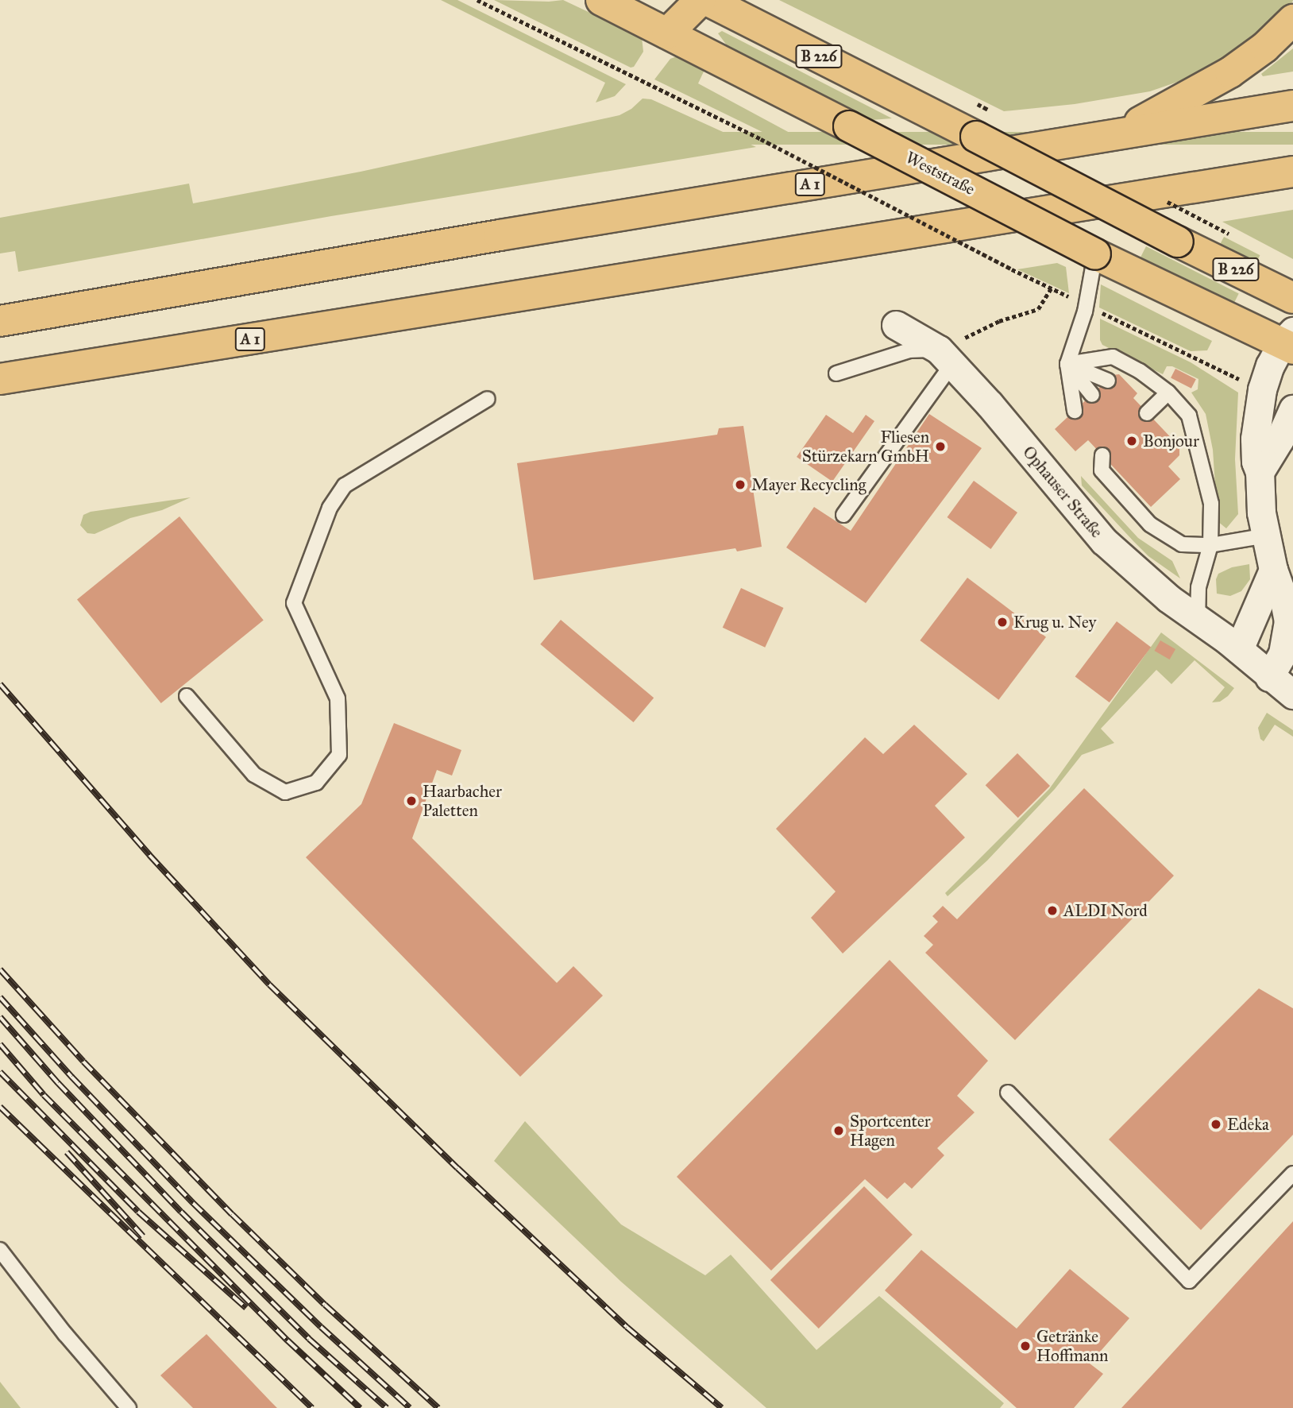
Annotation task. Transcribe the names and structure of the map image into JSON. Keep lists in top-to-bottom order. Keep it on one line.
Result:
{"streets":{"main road":["B 226","Weststraße","A 1"],"street":["Ophauser Straße"]},"places":["Bonjour","Fliesen Stürzekarn GmbH","Mayer Recycling","Krug u. Ney","Haarbacher Paletten","ALDI Nord","Edeka","Sportcenter Hagen","Getränke Hoffmann"]}
